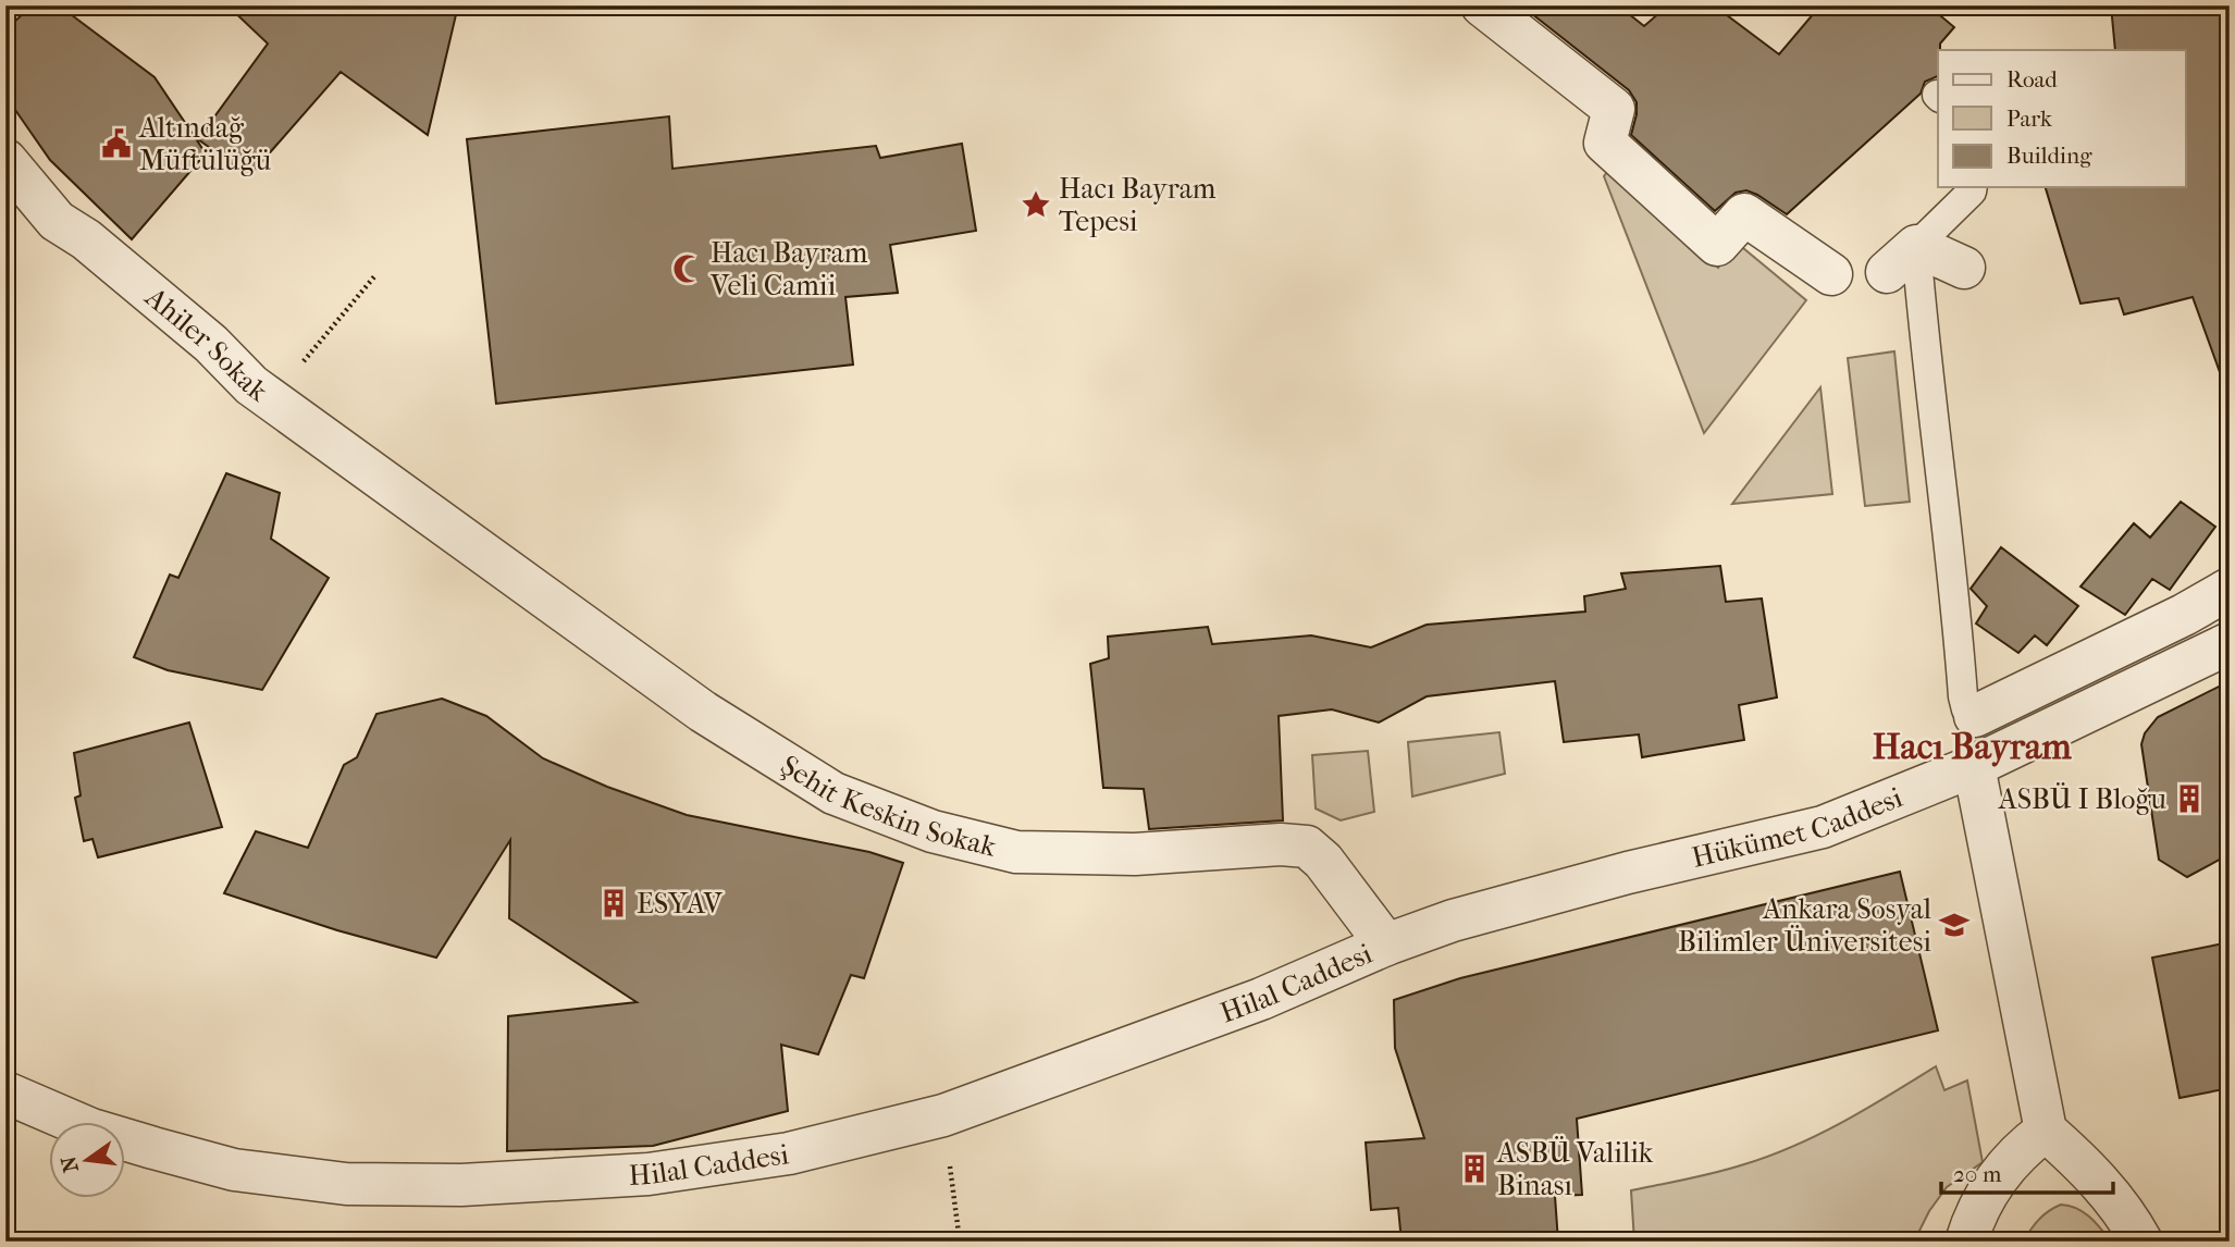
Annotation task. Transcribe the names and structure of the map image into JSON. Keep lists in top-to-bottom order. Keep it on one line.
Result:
{"streets":{"street":["Ahiler Sokak","Şehit Keskin Sokak","Hükümet Caddesi","Hilal Caddesi"]},"crossings":[["Ahiler Sokak","Şehit Keskin Sokak"],["Şehit Keskin Sokak","Hükümet Caddesi"],["Şehit Keskin Sokak","Hilal Caddesi"],["Hükümet Caddesi","Hilal Caddesi"]],"districts":["Hacı Bayram"],"places":{"public building":["Altındağ Müftülüğü"],"place":["Hacı Bayram Tepesi"],"mosque":["Hacı Bayram Veli Camii"],"building":["ASBÜ I Bloğu","ESYAV","ASBÜ Valilik Binası"],"school or university":["Ankara Sosyal Bilimler Üniversitesi"]},"legend":["Road","Park","Building"],"scale_bar":"20 m","north":"left"}
